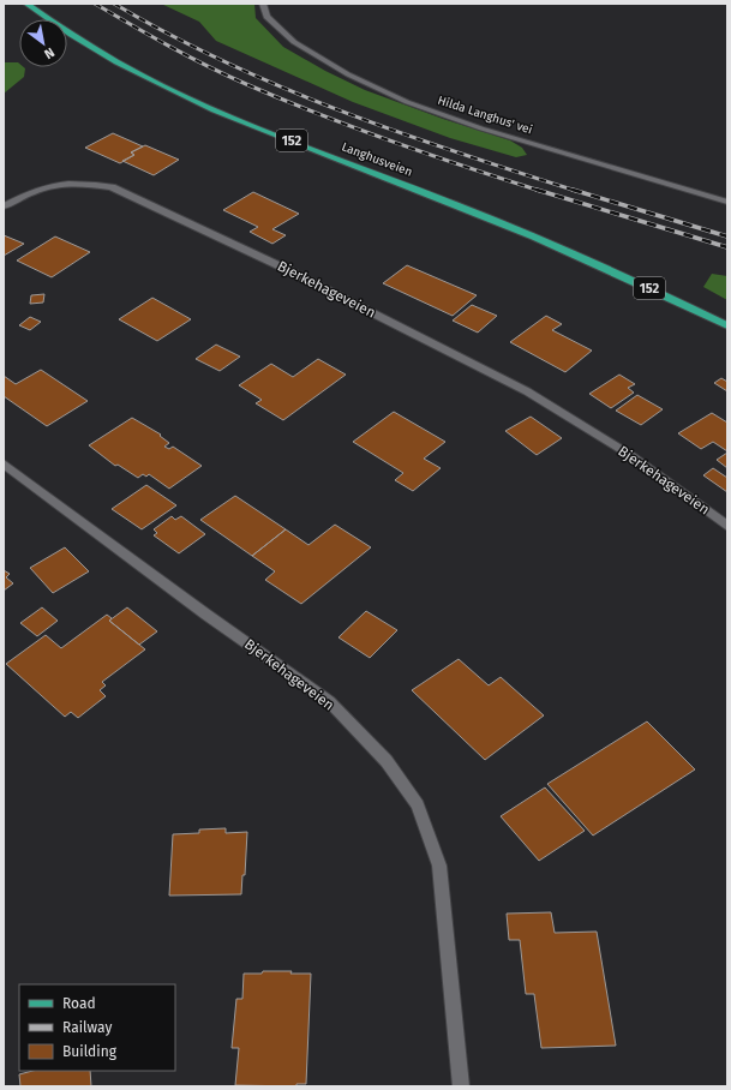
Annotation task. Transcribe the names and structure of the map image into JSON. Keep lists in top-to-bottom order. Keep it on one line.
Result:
{"streets":{"main road":["152","Langhusveien"],"street":["Hilda Langhus' vei","Bjerkehageveien"]},"legend":["Road","Railway","Building"],"north":"bottom right"}
